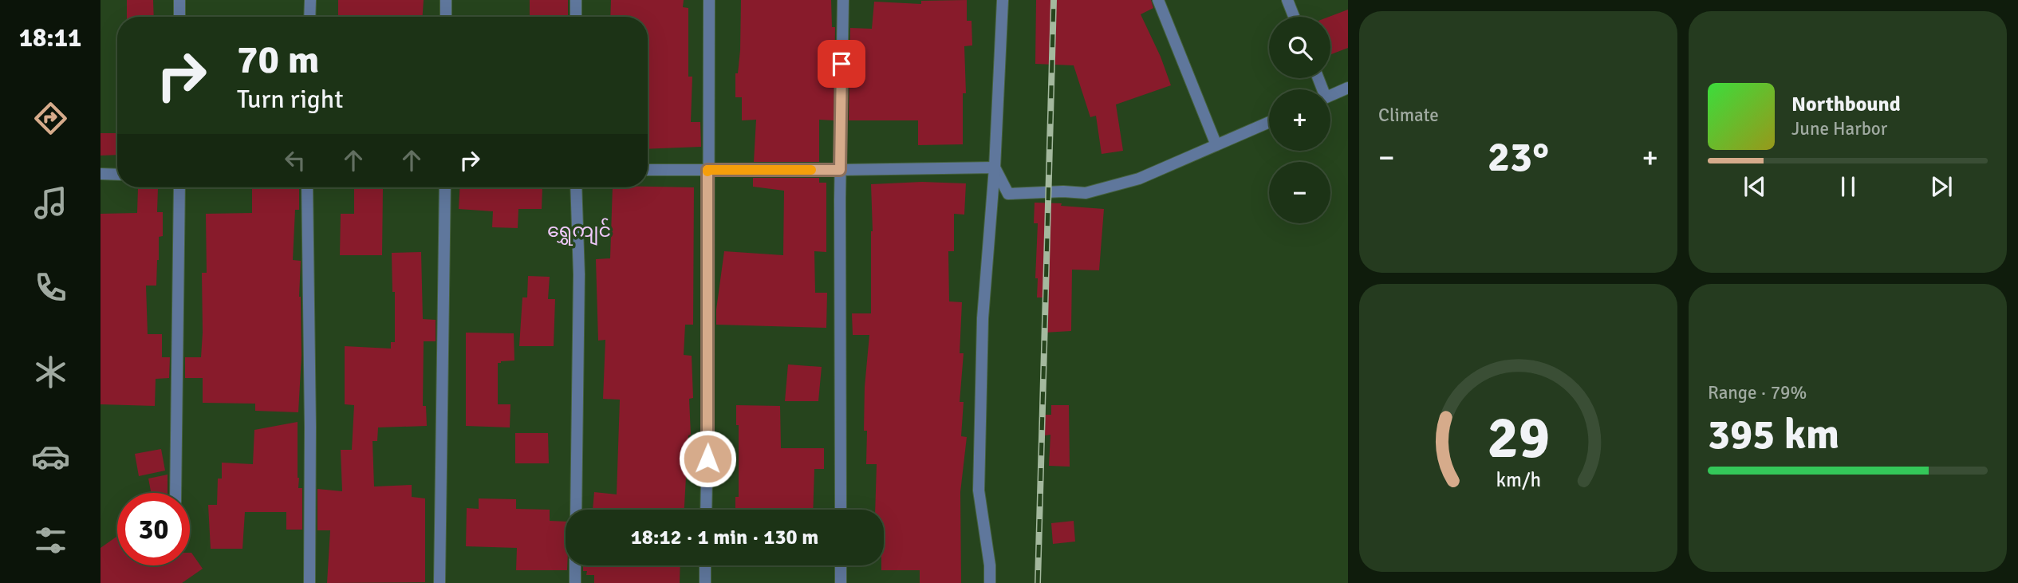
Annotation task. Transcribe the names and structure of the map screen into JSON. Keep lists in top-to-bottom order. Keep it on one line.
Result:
{"districts":["ရွှေကျင်"],"page":{"tabs":"18:11","tile":["Climate",["Range · 79%","395 km"]],"map_buttons":["+","−"],"turn":["70 m","Turn right"],"song":["Northbound","June Harbor"],"heat":["−","23°","+"],"limit":"30","trip":"18:12 · 1 min · 130 m","gauge":["29","km/h"]}}
